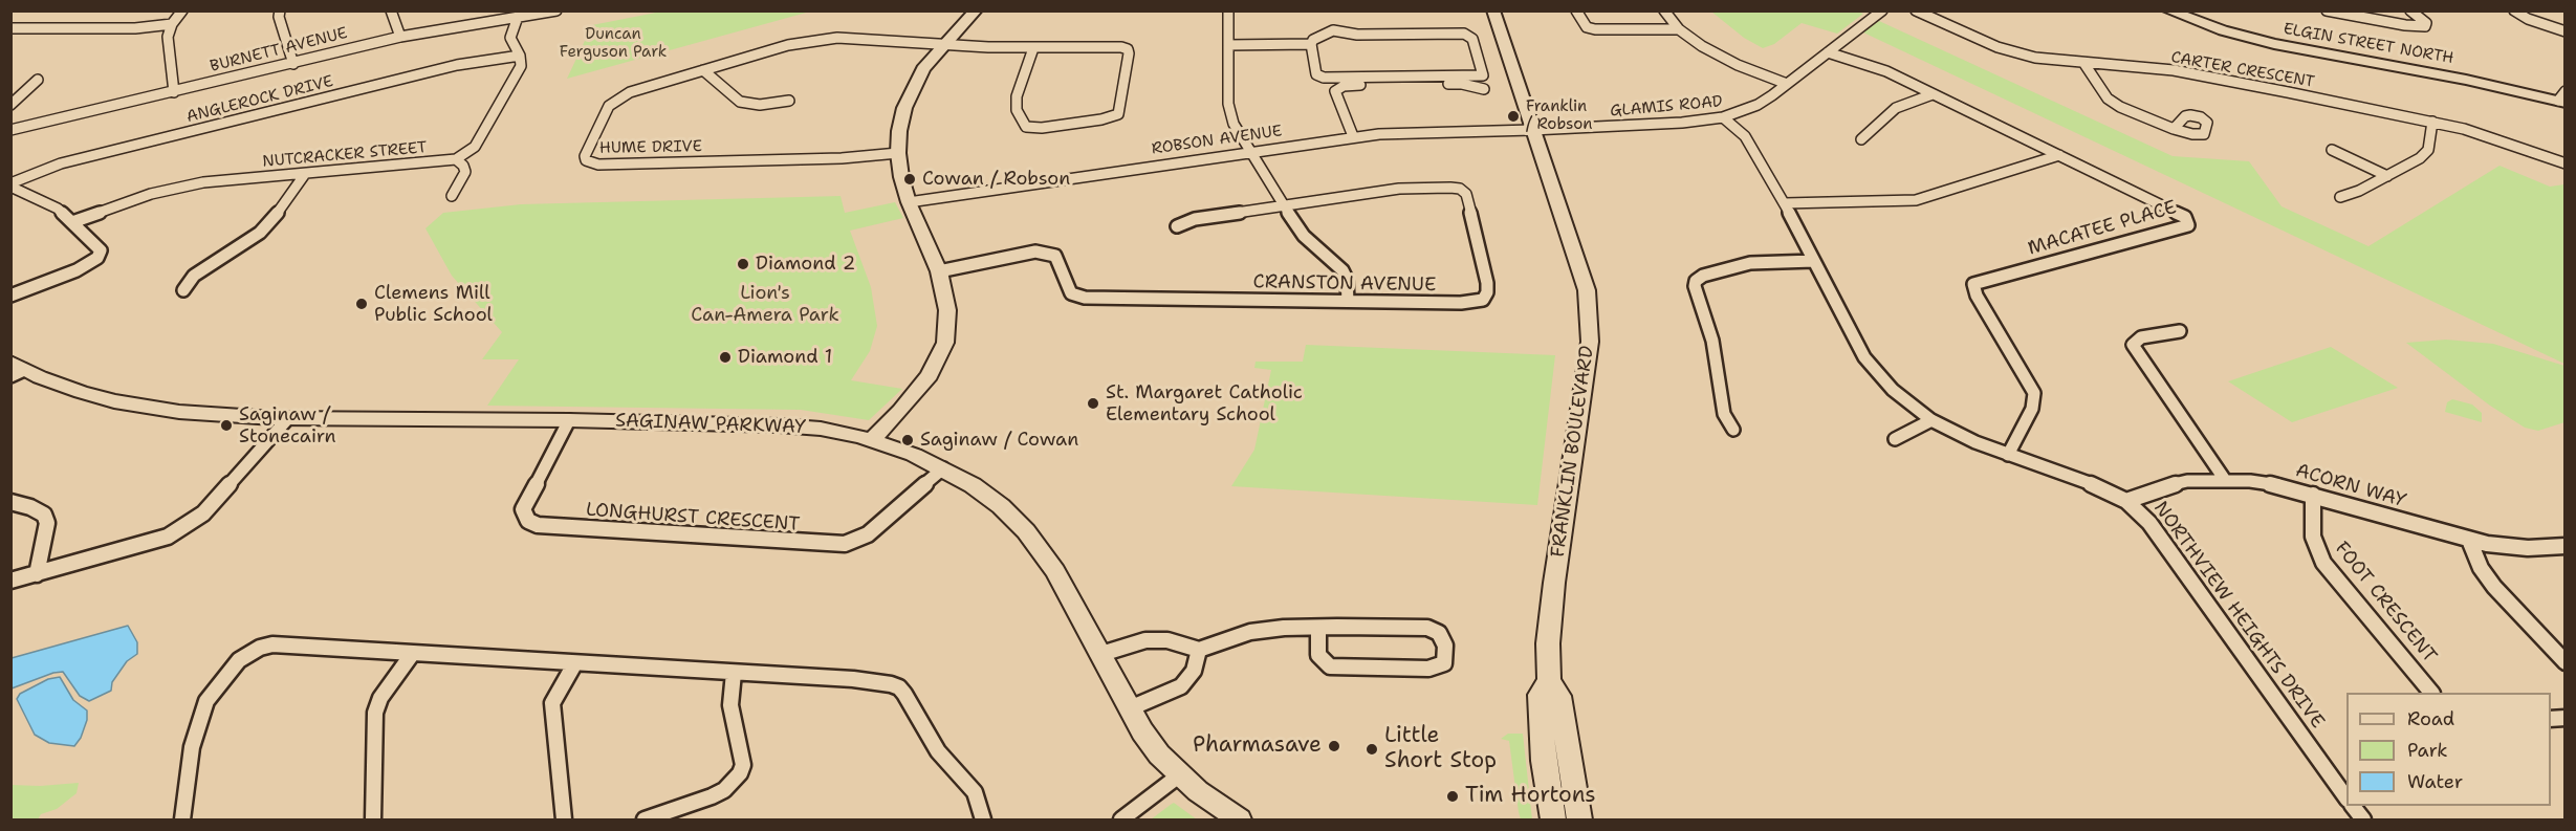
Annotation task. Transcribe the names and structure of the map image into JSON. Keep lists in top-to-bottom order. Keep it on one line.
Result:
{"streets":{"street":["ELGIN STREET NORTH","BURNETT AVENUE","CARTER CRESCENT","ANGLEROCK DRIVE","GLAMIS ROAD","ROBSON AVENUE","HUME DRIVE","NUTCRACKER STREET","MACATEE PLACE","CRANSTON AVENUE","SAGINAW PARKWAY","FRANKLIN BOULEVARD","ACORN WAY","LONGHURST CRESCENT","FOOT CRESCENT","NORTHVIEW HEIGHTS DRIVE"]},"crossings":[["GLAMIS ROAD","ROBSON AVENUE"],["GLAMIS ROAD","MACATEE PLACE"],["GLAMIS ROAD","FRANKLIN BOULEVARD"],["GLAMIS ROAD","NORTHVIEW HEIGHTS DRIVE"],["ROBSON AVENUE","FRANKLIN BOULEVARD"],["MACATEE PLACE","NORTHVIEW HEIGHTS DRIVE"],["SAGINAW PARKWAY","LONGHURST CRESCENT"],["ACORN WAY","FOOT CRESCENT"],["ACORN WAY","NORTHVIEW HEIGHTS DRIVE"]],"parks":["Duncan Ferguson Park","Lion's Can-Amera Park"],"places":["Franklin / Robson","Cowan / Robson","Diamond 2","Clemens Mill Public School","Diamond 1","St. Margaret Catholic Elementary School","Saginaw / Stonecairn","Saginaw / Cowan","Pharmasave","Little Short Stop","Tim Hortons"],"legend":["Road","Park","Water"]}
